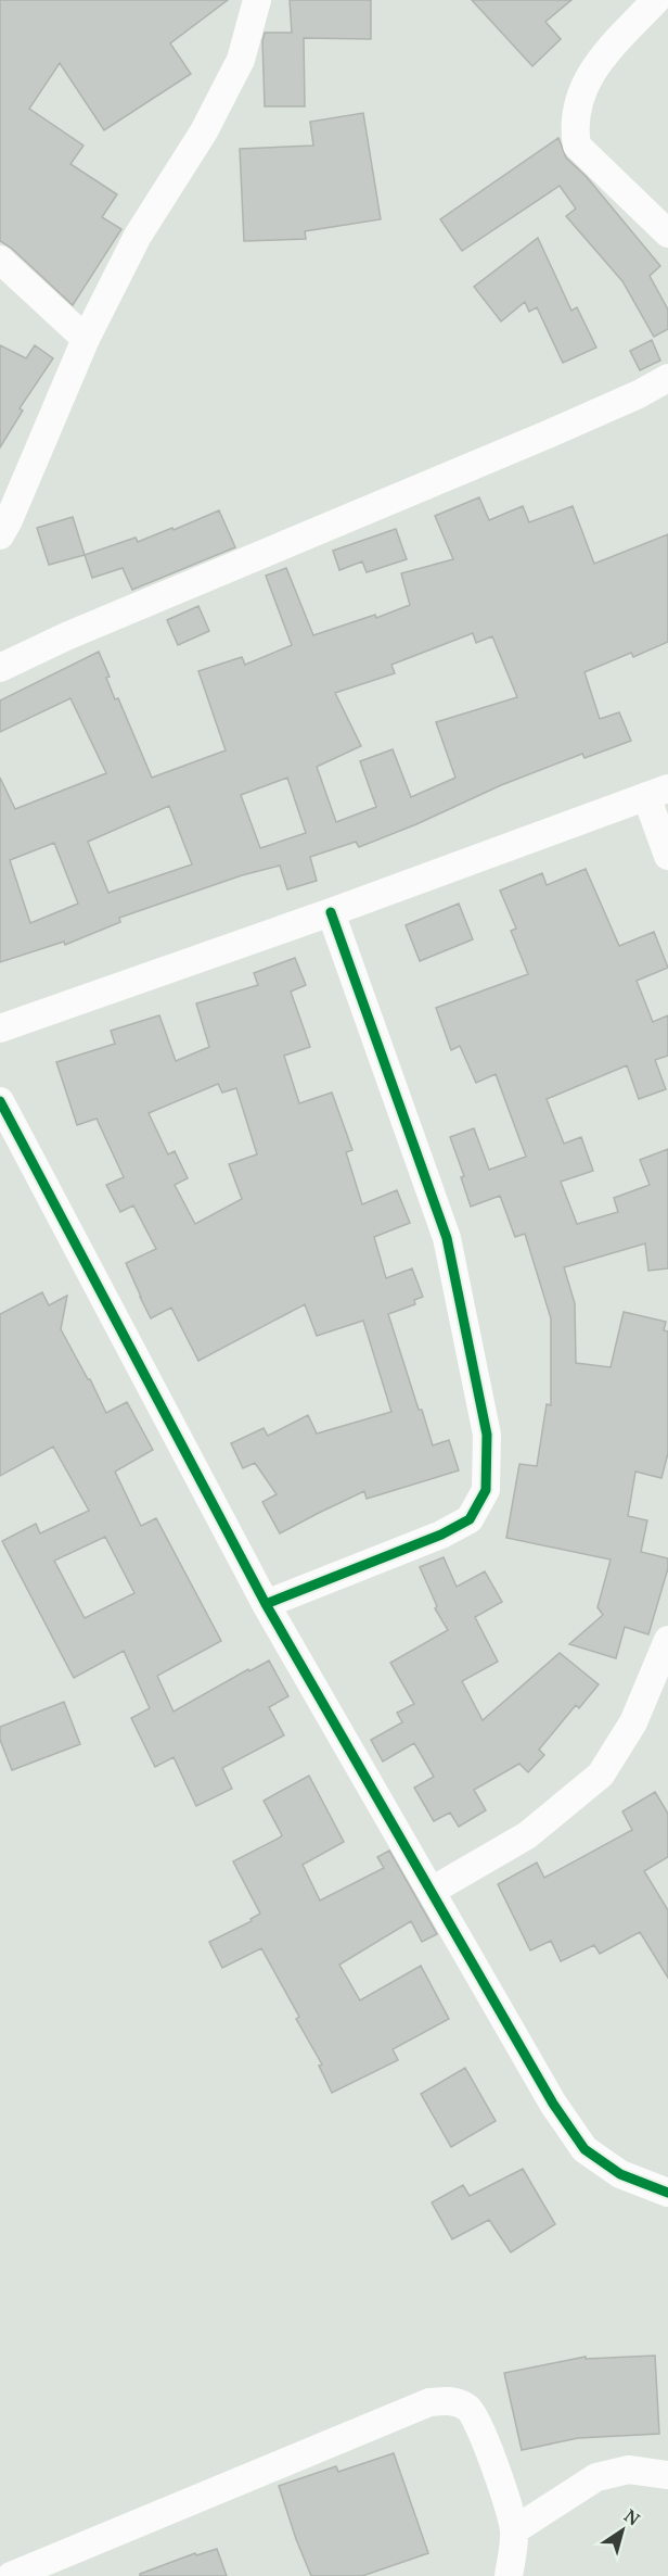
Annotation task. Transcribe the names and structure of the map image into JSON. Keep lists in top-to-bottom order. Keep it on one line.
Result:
{"north":"top right"}
